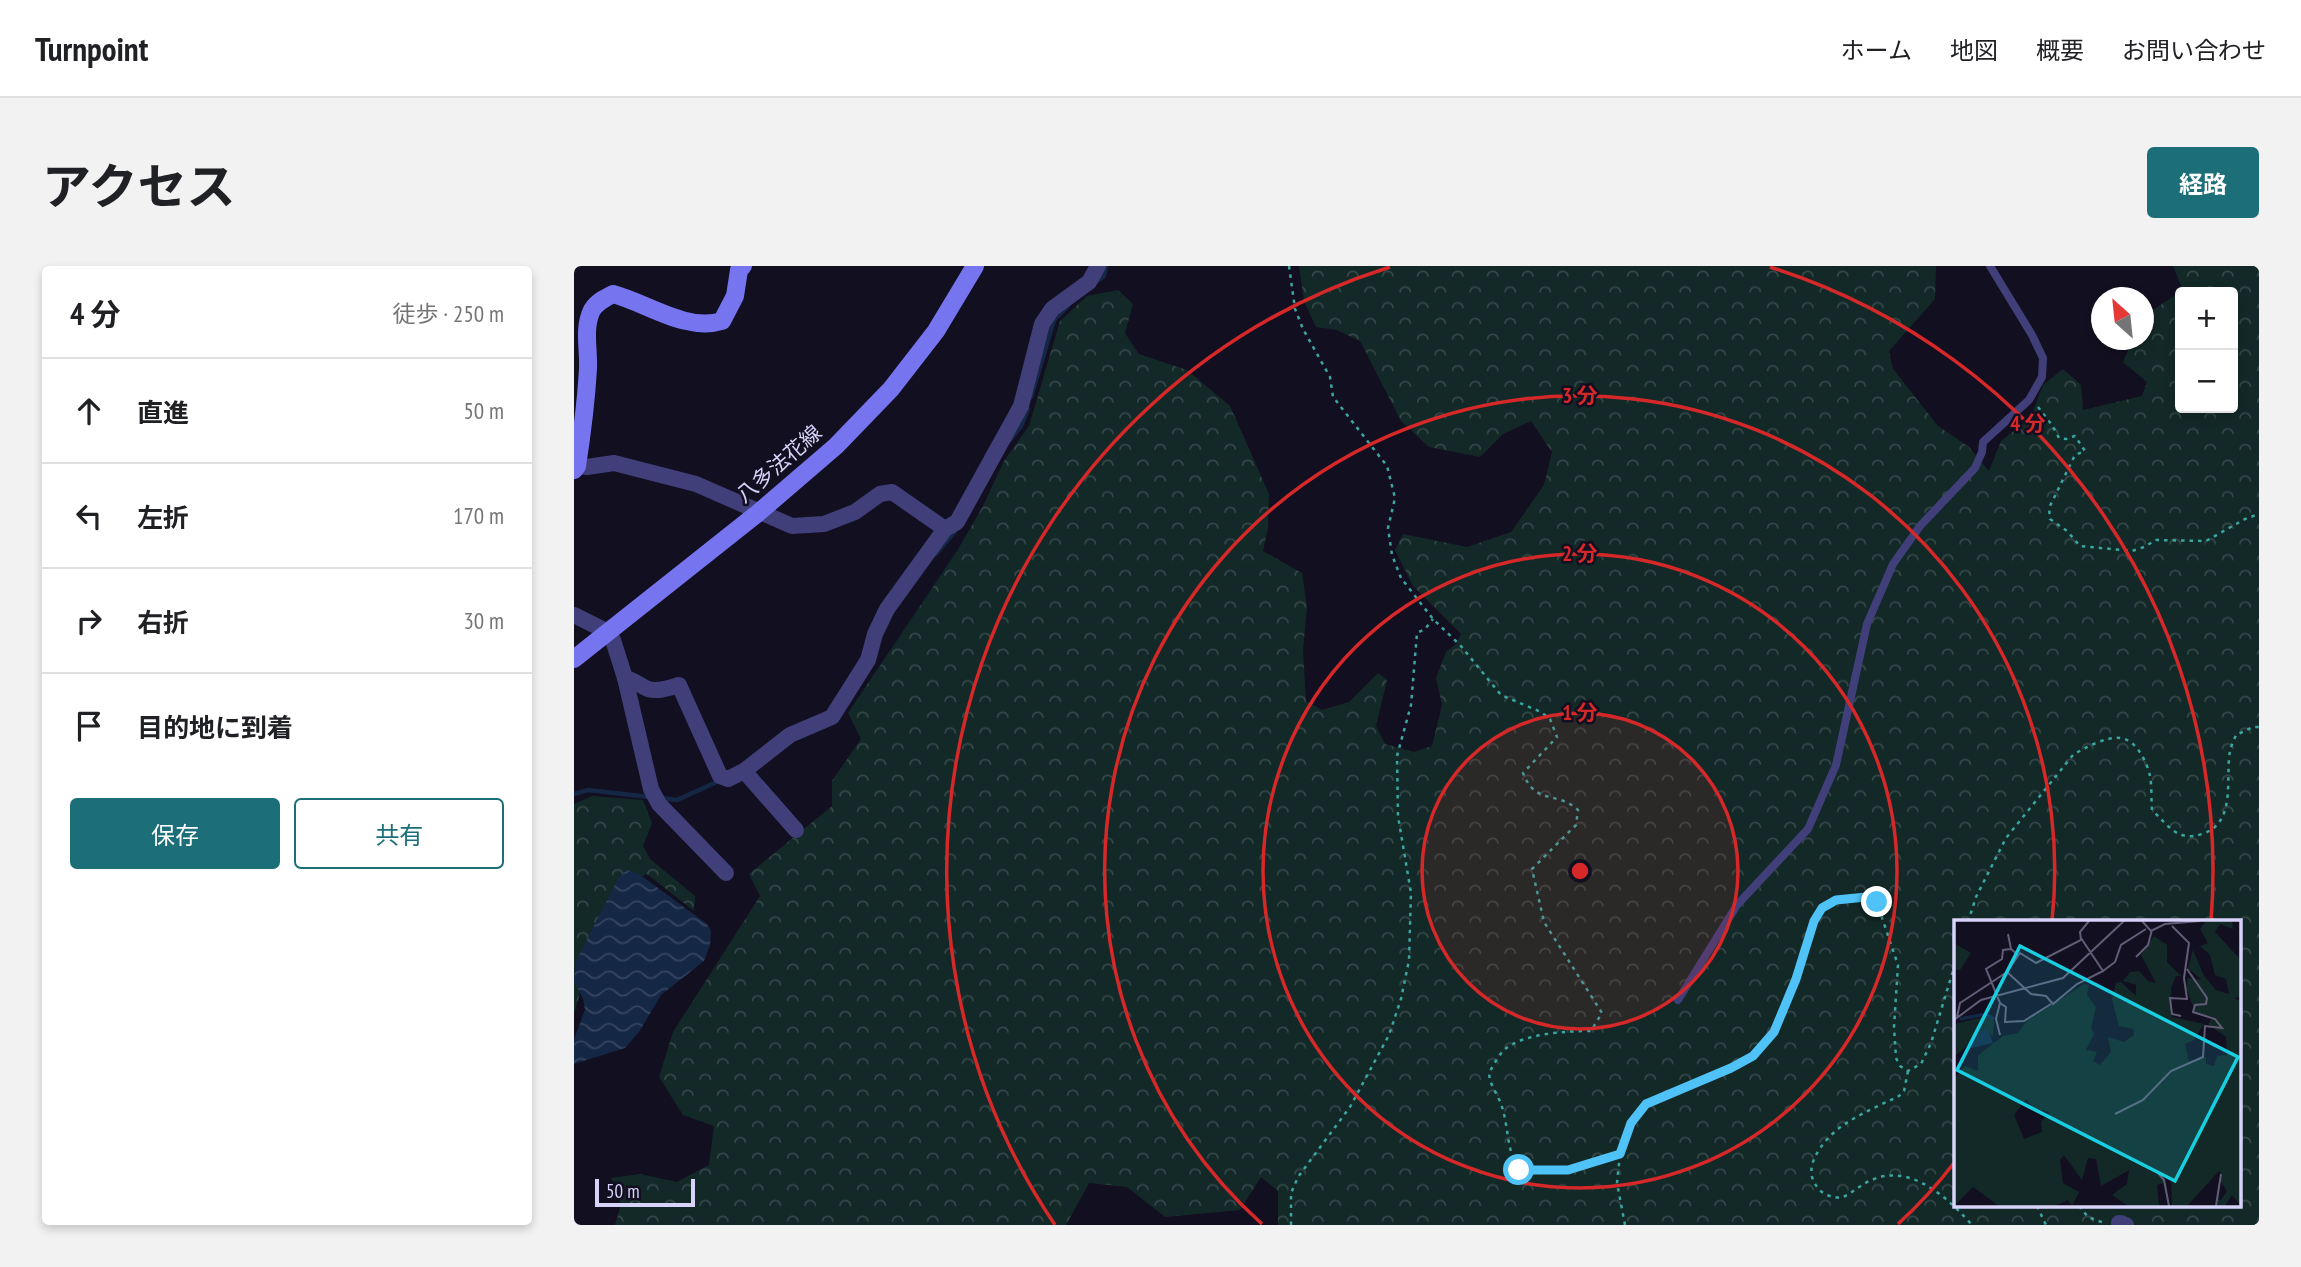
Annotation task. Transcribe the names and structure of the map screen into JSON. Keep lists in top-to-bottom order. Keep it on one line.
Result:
{"streets":{"main road":["八多法花線"]},"scale_bar":"50 m","north":"top left","page":{"header":"Turnpoint","nav":["ホーム","地図","概要","お問い合わせ"],"title":"アクセス","buttons":["経路",["保存","共有"]],"heading":["4 分","徒歩 · 250 m"],"map_buttons":["+","−"],"list":[["直進","50 m"],["左折","170 m"],["右折","30 m"],"目的地に到着"],"scale":"50 m"},"rings":["3 分","4 分","2 分","1 分"]}
